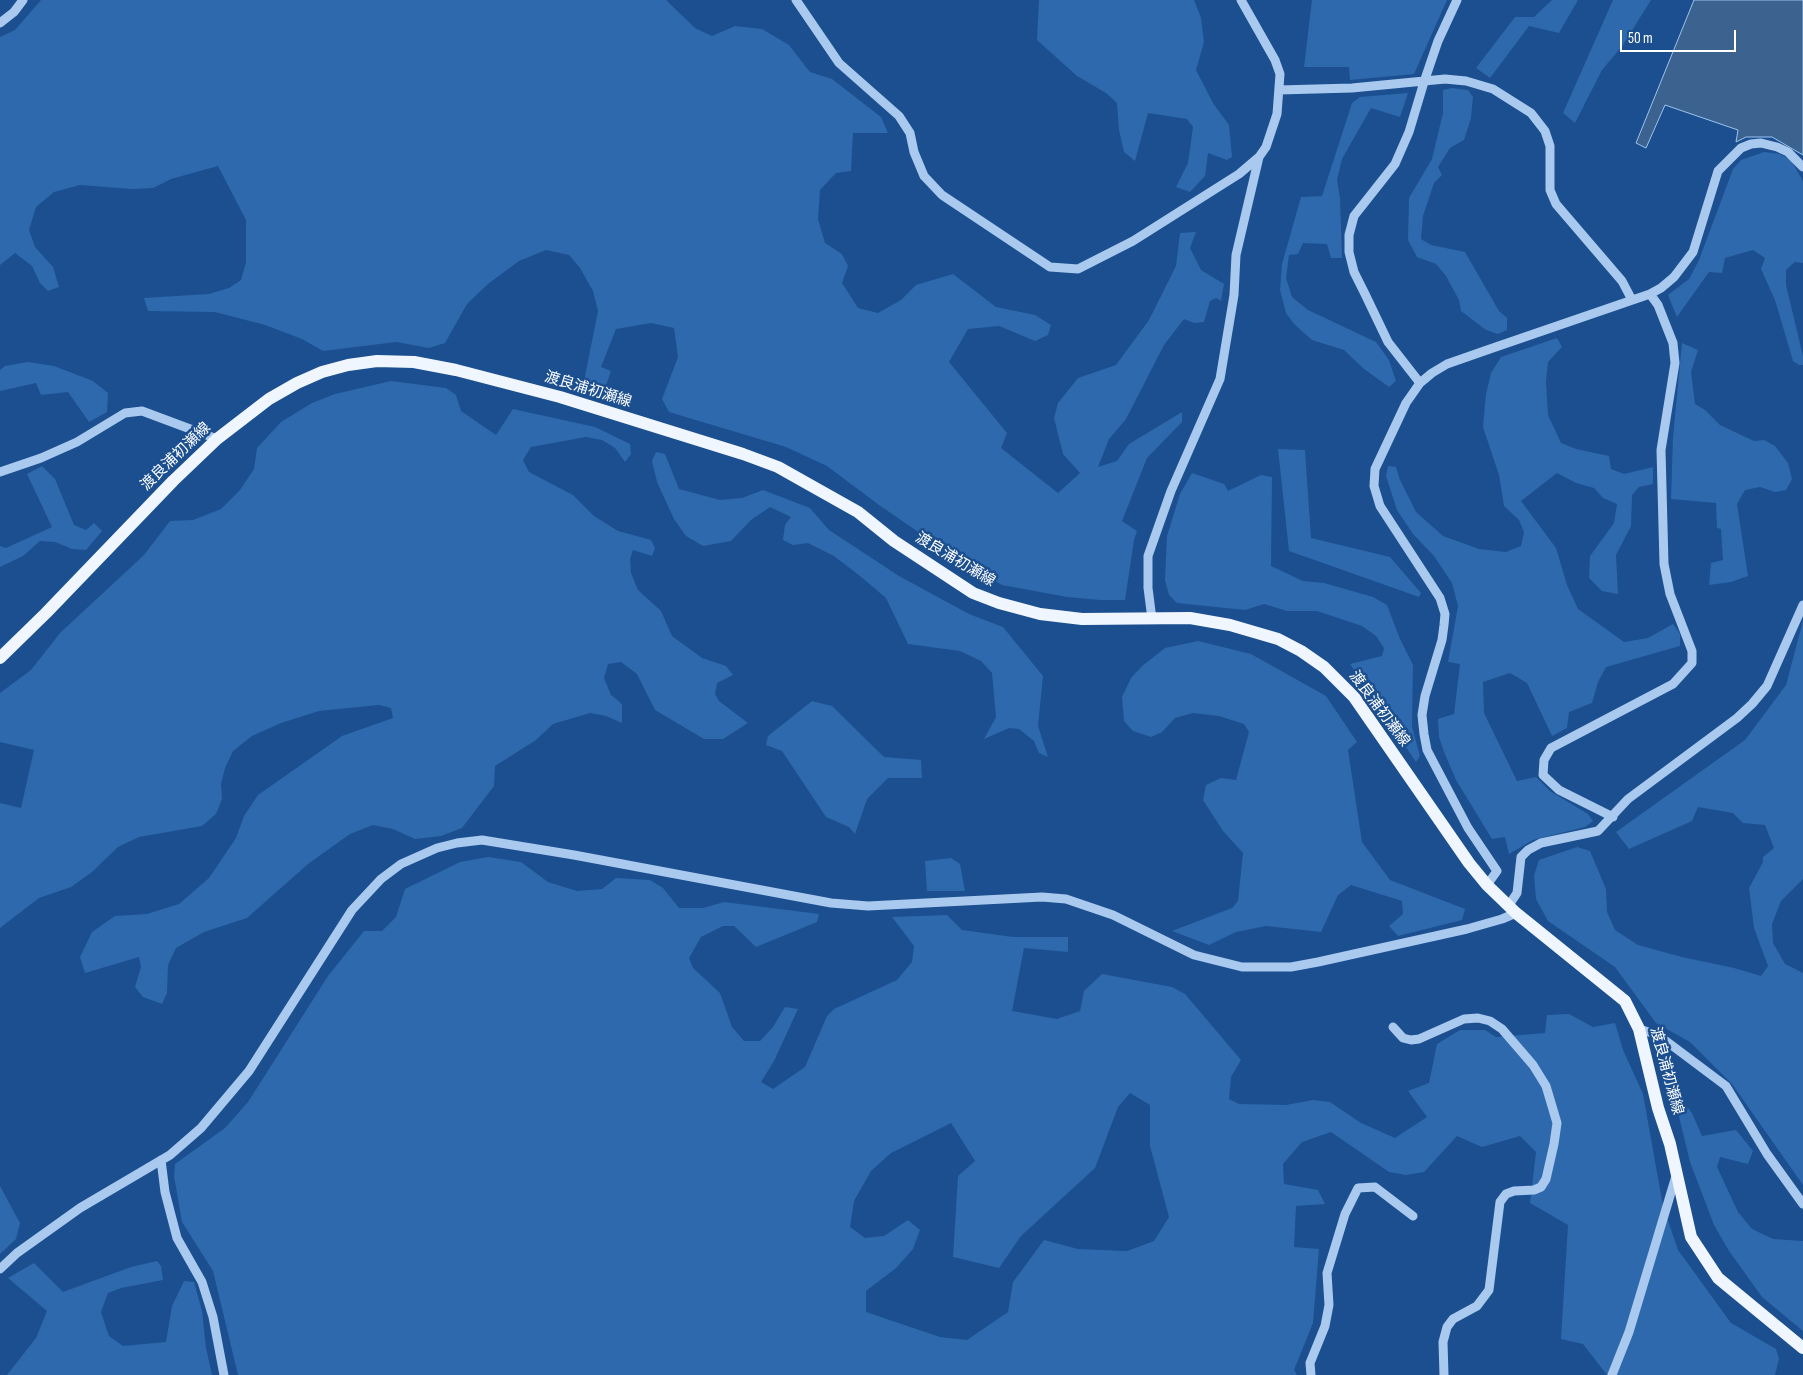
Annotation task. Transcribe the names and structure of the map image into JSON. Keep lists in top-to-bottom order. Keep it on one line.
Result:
{"streets":{"main road":["渡良浦初瀬線"]},"scale_bar":"50 m"}
